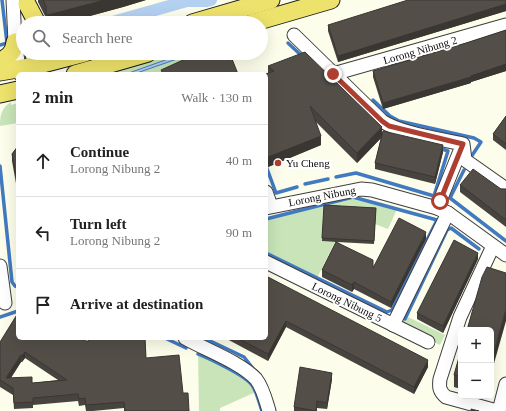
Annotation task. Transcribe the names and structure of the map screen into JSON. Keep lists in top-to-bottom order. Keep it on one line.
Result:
{"streets":{"street":["Lorong Nibung 2","Lorong Nibung","Lorong Nibung 5"]},"places":["Yu Cheng"],"page":{"search":"Search here","heading":["2 min","Walk · 130 m"],"list":[["Continue","Lorong Nibung 2","40 m"],["Turn left","Lorong Nibung 2","90 m"],"Arrive at destination"],"map_buttons":["+","−"]}}
